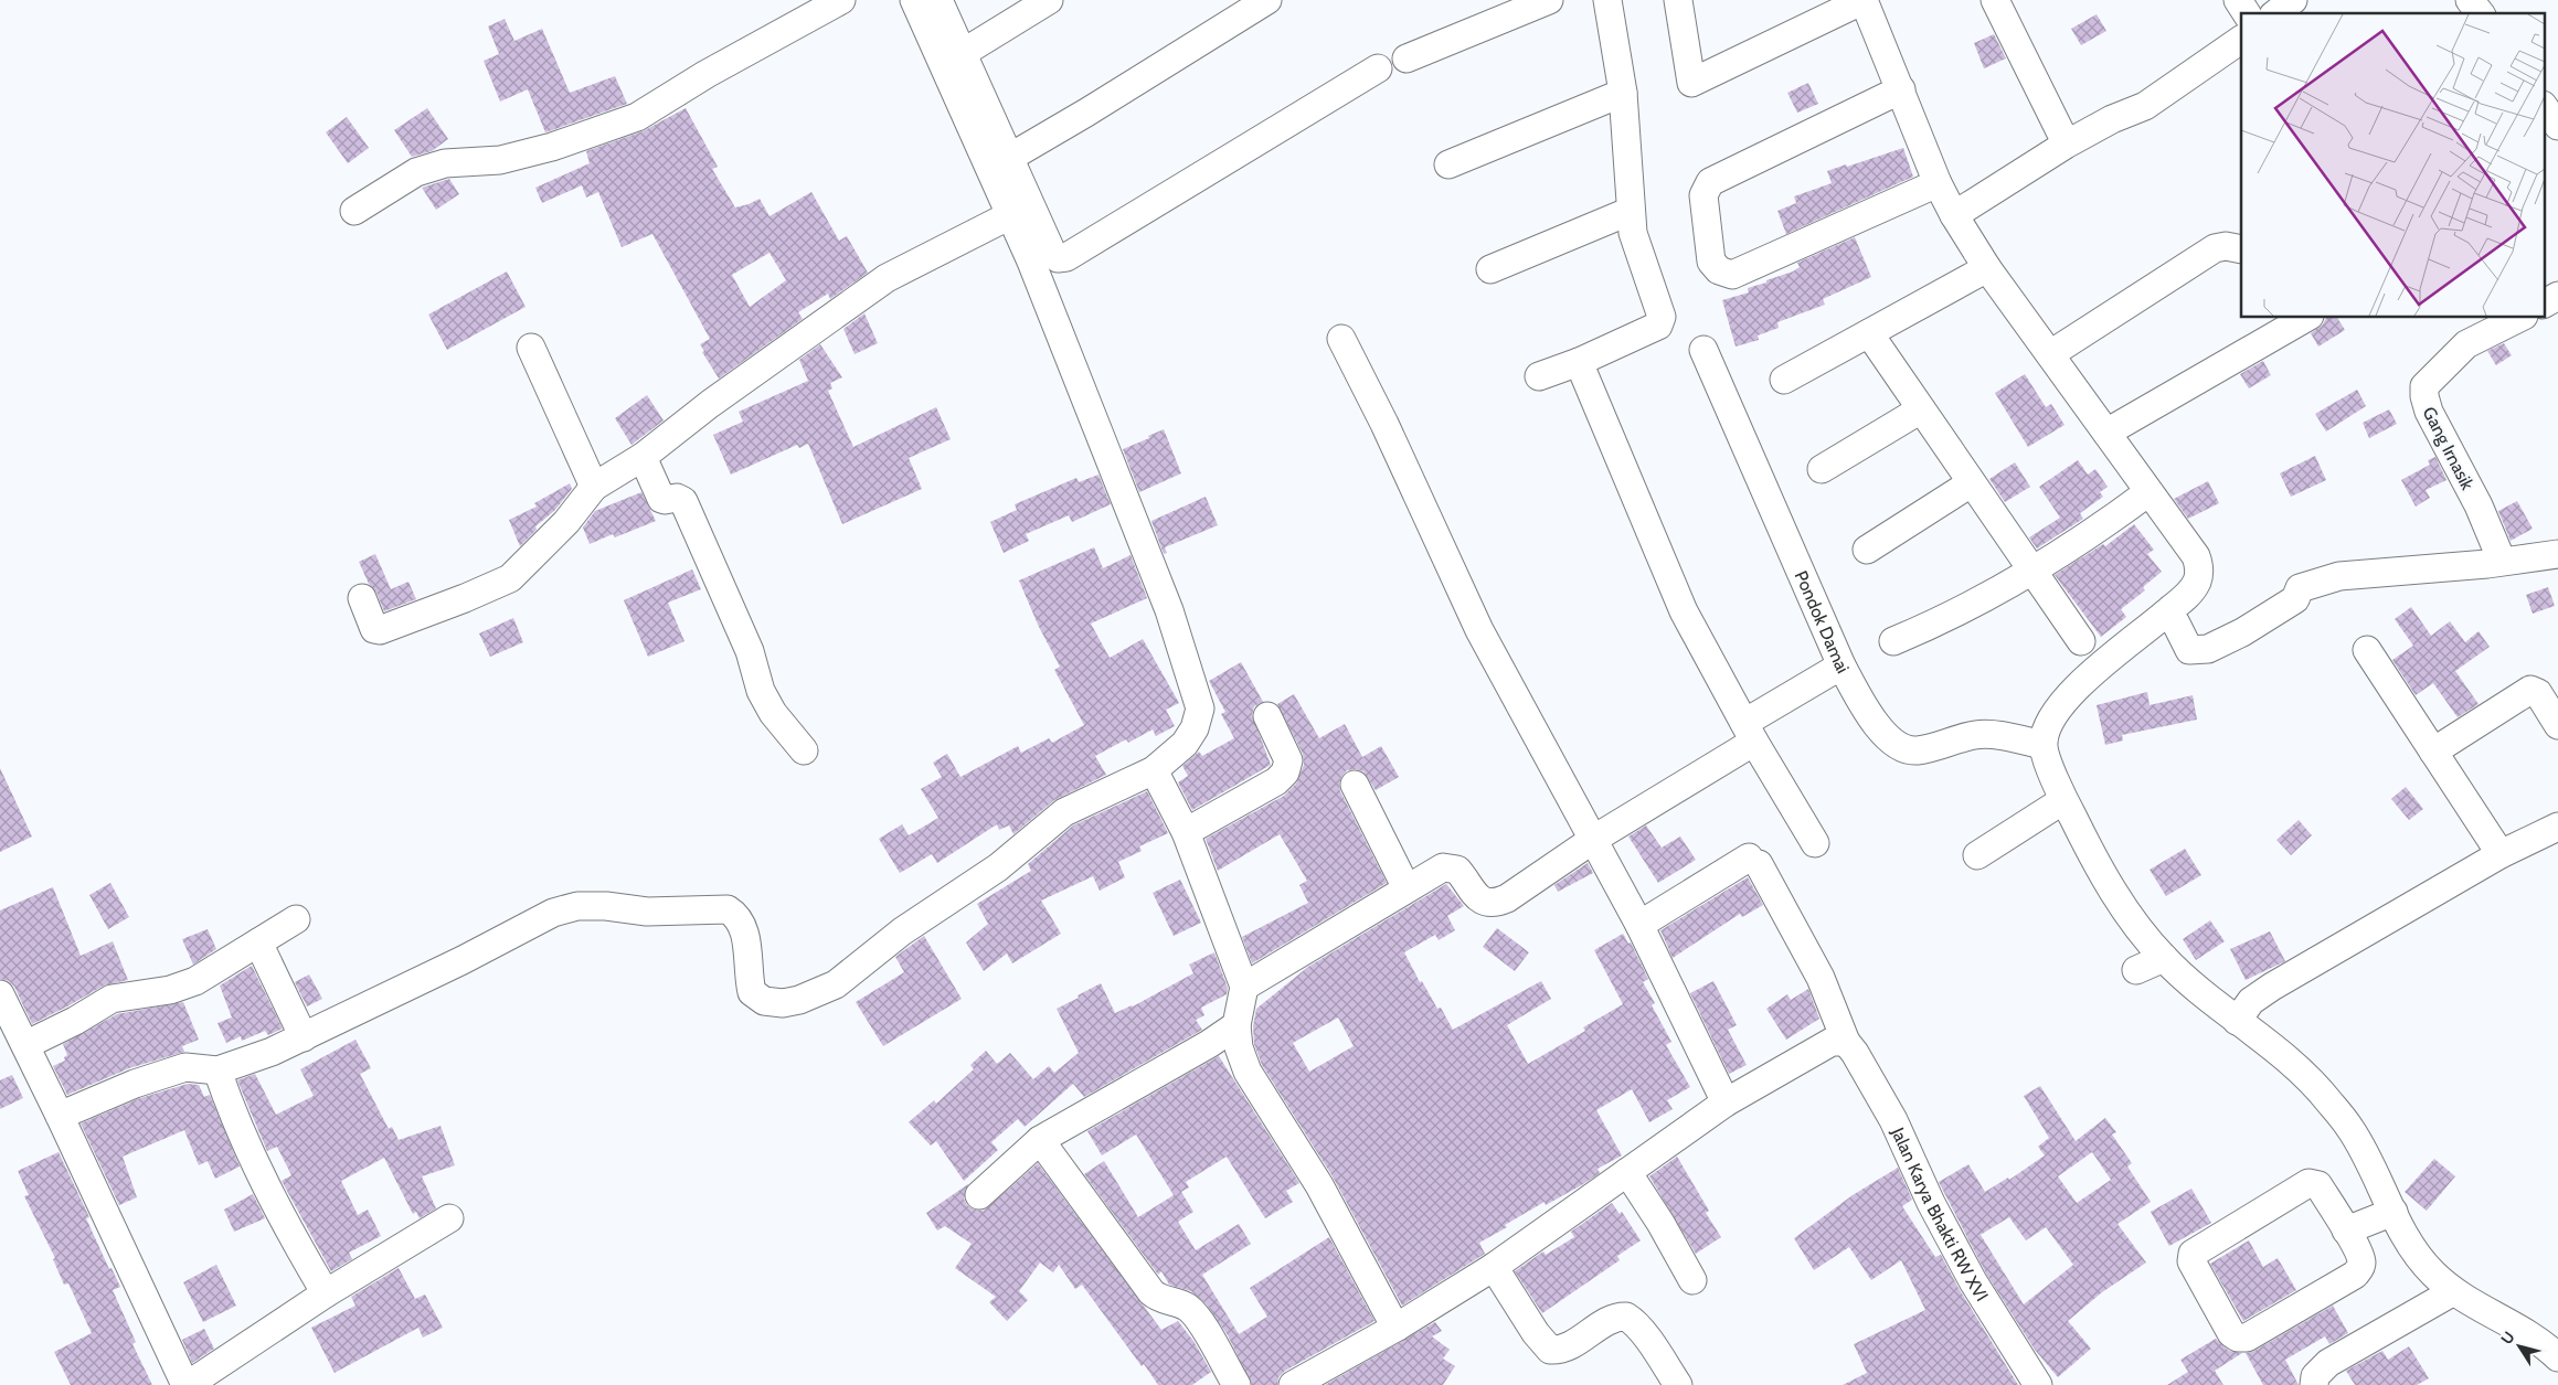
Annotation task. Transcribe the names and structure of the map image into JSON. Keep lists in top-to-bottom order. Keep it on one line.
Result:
{"streets":{"street":["Gang Irnasik","Pondok Damai","Jalan Karya Bhakti RW XVI"]},"north":"top left"}
